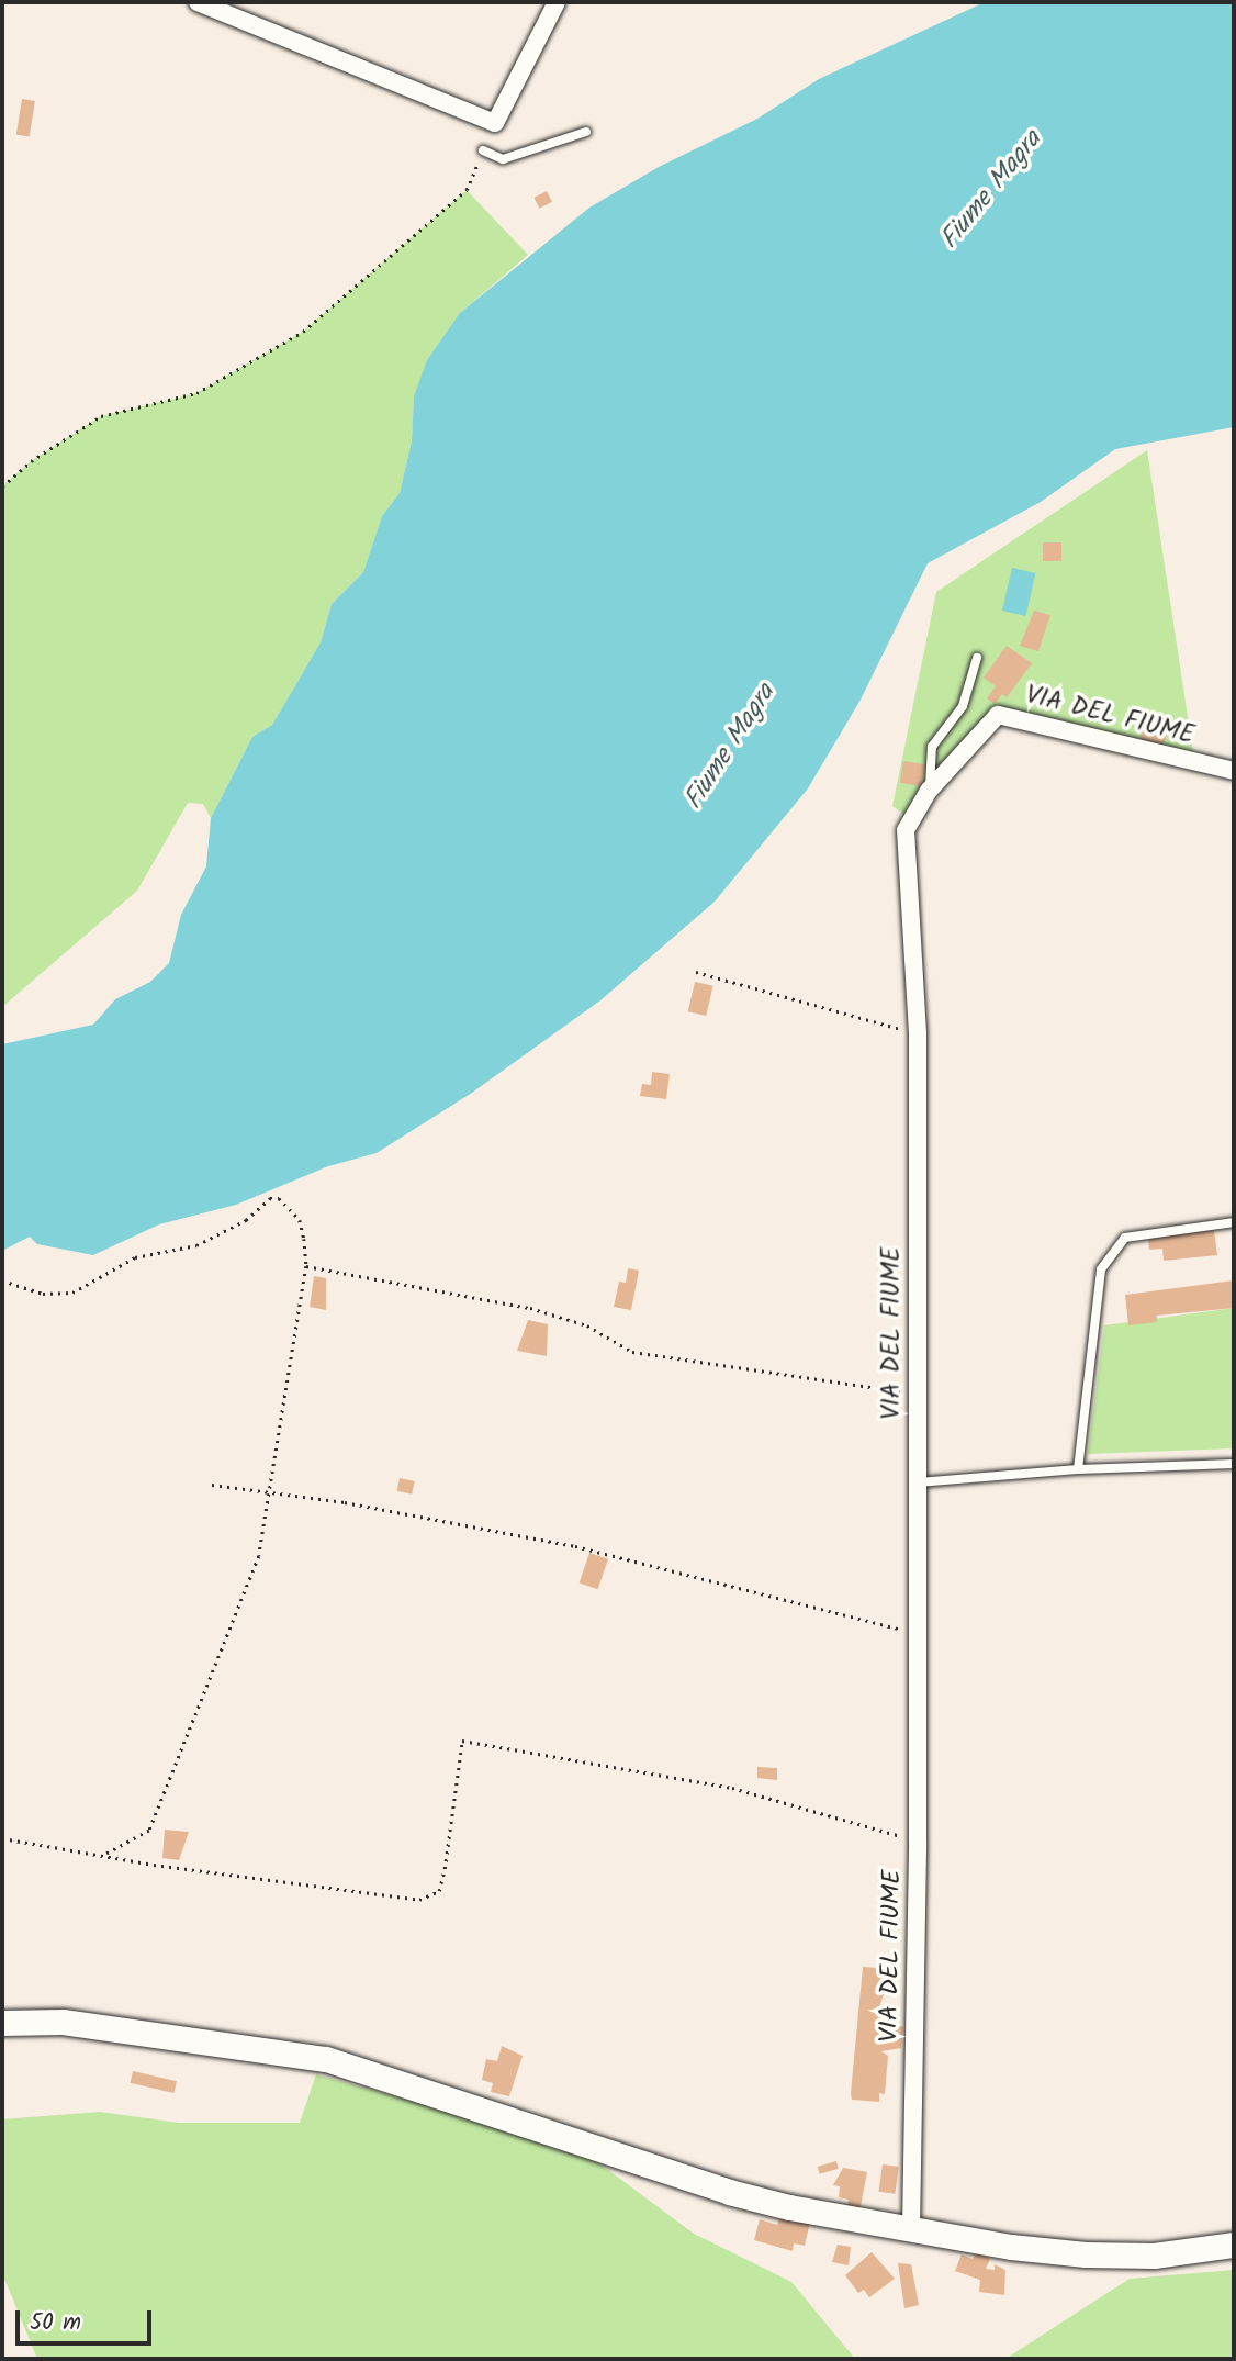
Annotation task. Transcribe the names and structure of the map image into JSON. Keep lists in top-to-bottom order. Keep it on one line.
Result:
{"streets":{"street":["VIA DEL FIUME"]},"water":["Fiume Magra"],"scale_bar":"50 m"}
